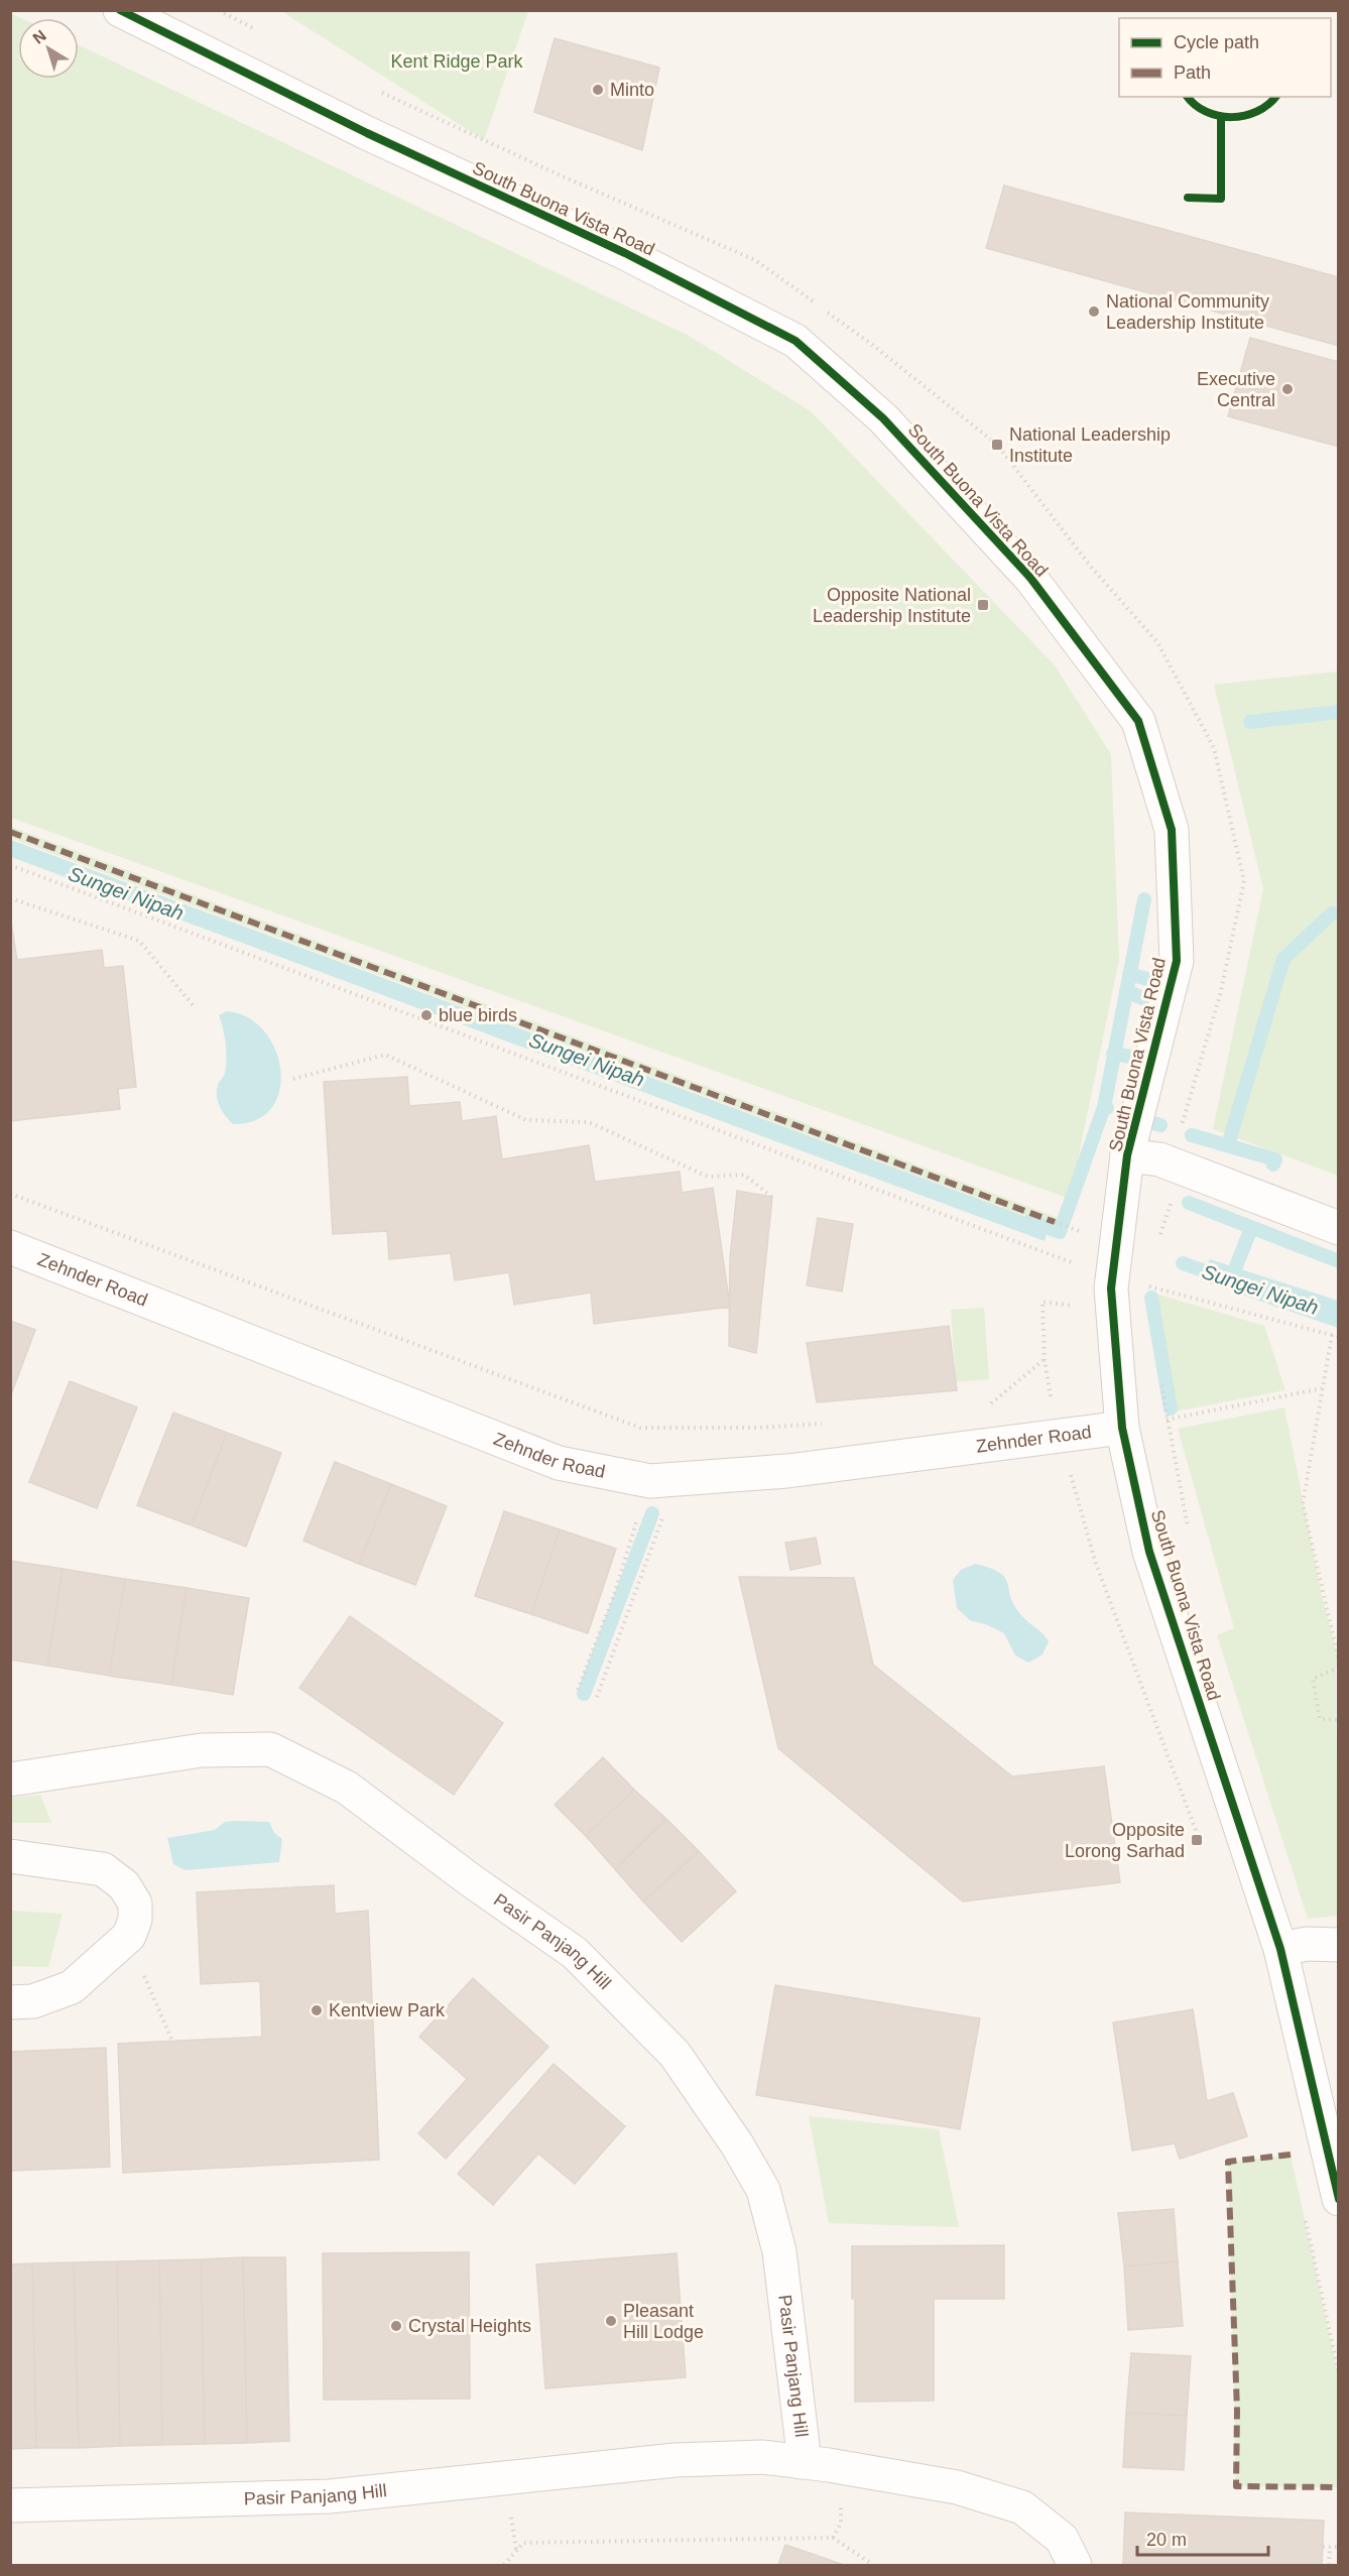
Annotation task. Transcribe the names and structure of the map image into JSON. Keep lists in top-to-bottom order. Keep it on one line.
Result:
{"streets":{"street":["South Buona Vista Road","Zehnder Road","Pasir Panjang Hill"]},"crossings":[["South Buona Vista Road","Zehnder Road"]],"water":["Sungei Nipah"],"parks":["Kent Ridge Park"],"places":{"other":["Minto","National Community Leadership Institute","Executive Central","blue birds","Kentview Park","Pleasant Hill Lodge","Crystal Heights"],"transit":["National Leadership Institute","Opposite National Leadership Institute","Opposite Lorong Sarhad"]},"legend":["Cycle path","Path"],"scale_bar":"20 m","north":"top left"}
